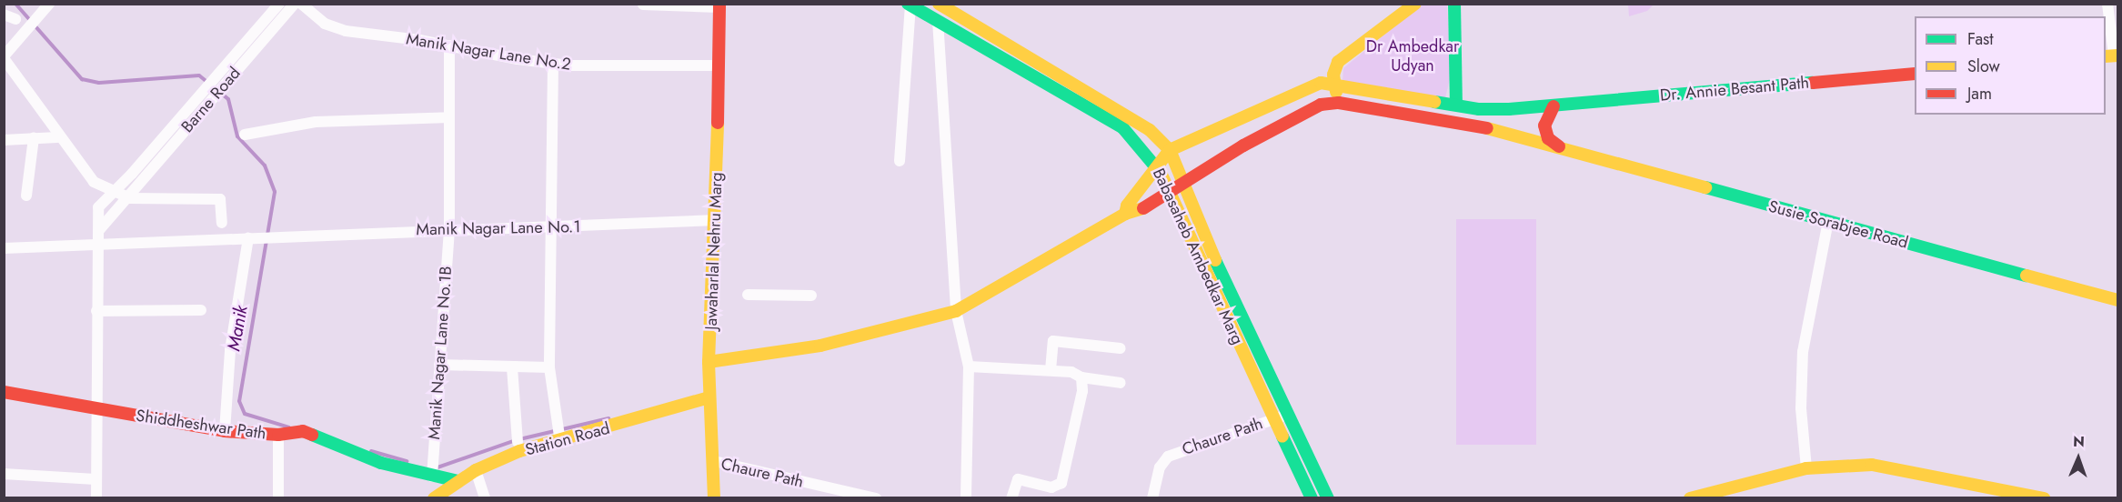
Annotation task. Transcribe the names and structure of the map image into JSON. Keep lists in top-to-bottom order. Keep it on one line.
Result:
{"streets":{"main road":["Dr. Annie Besant Path","Susie Sorabjee Road","Jawaharlal Nehru Marg","Babasaheb Ambedkar Marg","Shiddheshwar Path","Station Road"],"street":["Manik Nagar Lane No.2","Barne Road","Manik Nagar Lane No.1","Manik Nagar Lane No.1B","Chaure Path"]},"crossings":[["Manik Nagar Lane No.2","Jawaharlal Nehru Marg"],["Manik Nagar Lane No.2","Manik Nagar Lane No.1B"],["Dr. Annie Besant Path","Babasaheb Ambedkar Marg"],["Barne Road","Shiddheshwar Path"],["Manik Nagar Lane No.1","Jawaharlal Nehru Marg"],["Manik Nagar Lane No.1","Manik Nagar Lane No.1B"],["Jawaharlal Nehru Marg","Chaure Path"],["Jawaharlal Nehru Marg","Station Road"],["Babasaheb Ambedkar Marg","Chaure Path"],["Manik Nagar Lane No.1B","Shiddheshwar Path"],["Shiddheshwar Path","Station Road"]],"water":["Manik"],"parks":["Dr Ambedkar Udyan"],"legend":["Fast","Slow","Jam"],"north":"top"}
